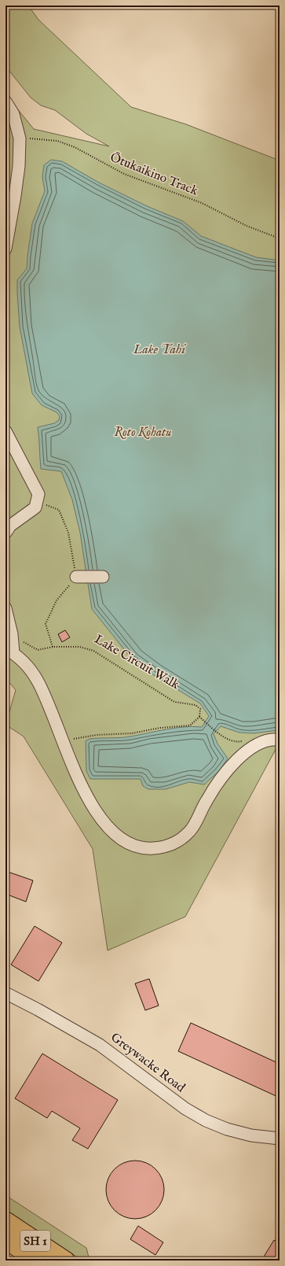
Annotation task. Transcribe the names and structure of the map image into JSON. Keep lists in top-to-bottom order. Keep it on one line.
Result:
{"streets":{"highway":["SH 1"],"street":["Greywacke Road"],"path":["Ōtukaikino Track","Lake Circuit Walk"]},"water":["Lake Tahi"],"parks":["Roto Kohatu"]}
